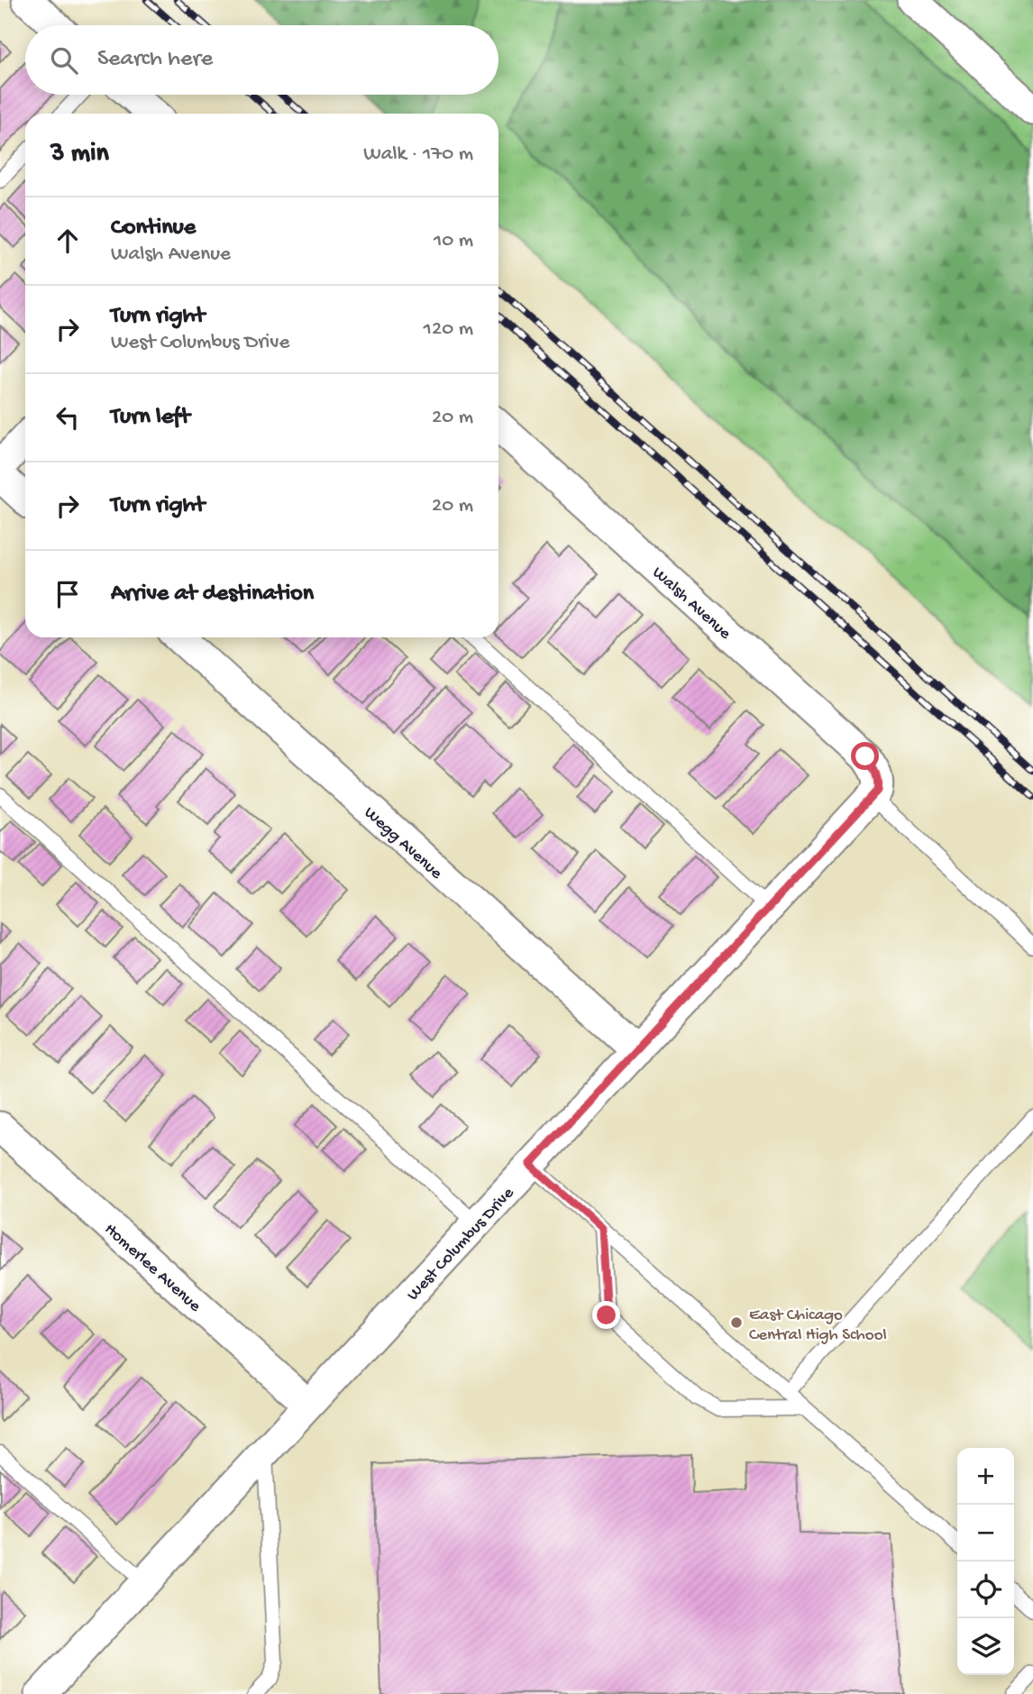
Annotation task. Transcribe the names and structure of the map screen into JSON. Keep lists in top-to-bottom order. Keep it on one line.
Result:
{"streets":{"street":["Walsh Avenue","Wegg Avenue","West Columbus Drive","Homerlee Avenue"]},"crossings":[["Walsh Avenue","West Columbus Drive"],["Wegg Avenue","West Columbus Drive"],["West Columbus Drive","Homerlee Avenue"]],"places":["East Chicago Central High School"],"page":{"search":"Search here","heading":["3 min","Walk · 170 m"],"list":[["Continue","Walsh Avenue","10 m"],["Turn right","West Columbus Drive","120 m"],["Turn left","20 m"],["Turn right","20 m"],"Arrive at destination"],"map_buttons":["+","−"]}}
